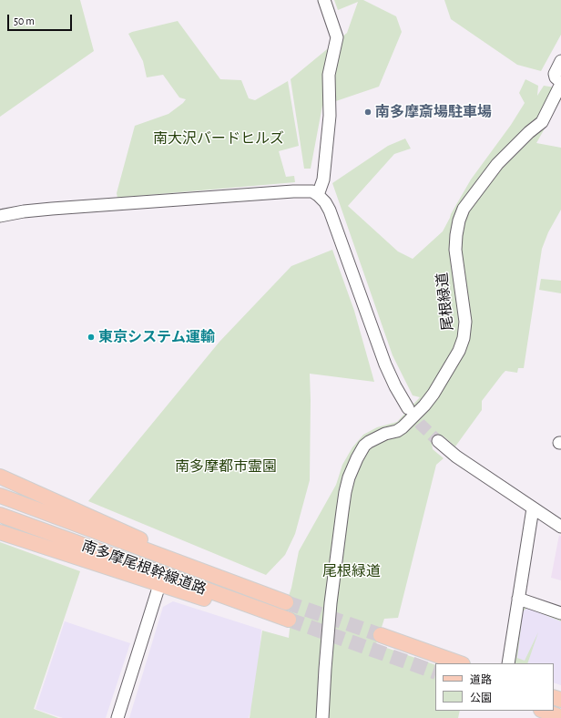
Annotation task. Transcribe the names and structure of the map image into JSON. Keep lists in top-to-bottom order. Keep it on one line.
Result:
{"streets":{"main road":["南多摩尾根幹線道路"],"street":["尾根緑道"]},"parks":["南大沢バードヒルズ","南多摩都市霊園","尾根緑道"],"places":["南多摩斎場駐車場","東京システム運輸"],"legend":["道路","公園"],"scale_bar":"50 m"}
